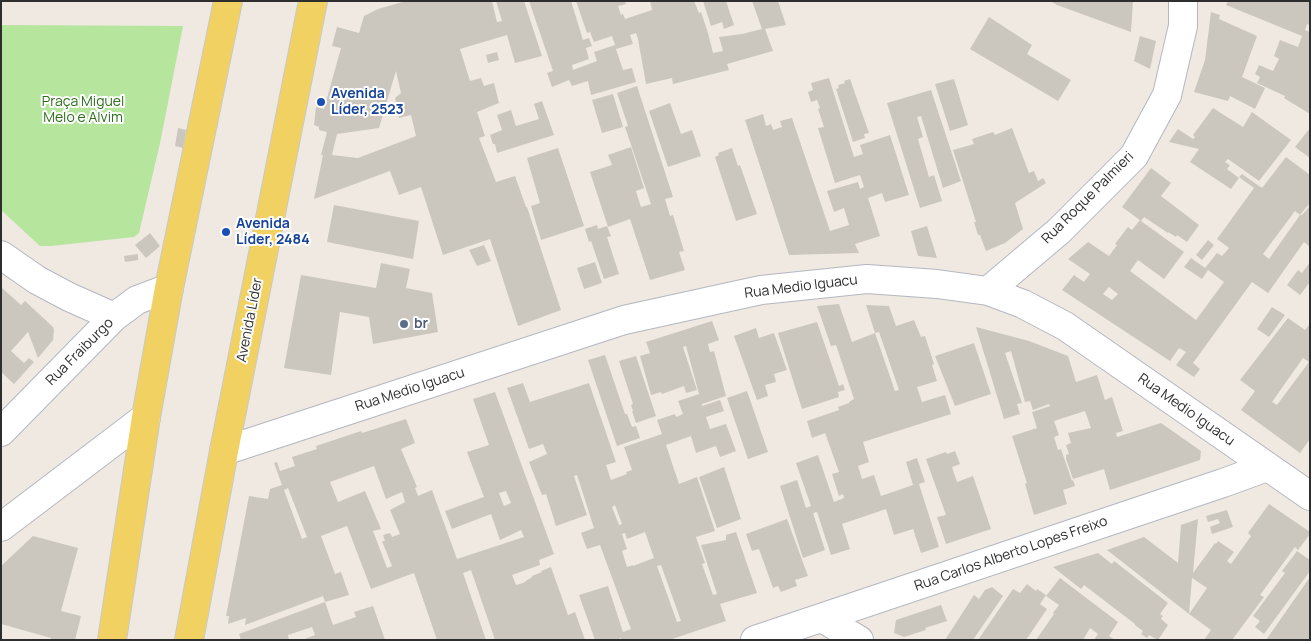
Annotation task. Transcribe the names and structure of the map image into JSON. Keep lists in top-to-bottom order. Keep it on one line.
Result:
{"streets":{"main road":["Avenida Líder"],"street":["Rua Roque Palmieri","Rua Medio Iguacu","Rua Fraiburgo","Rua Carlos Alberto Lopes Freixo"]},"crossings":[["Rua Roque Palmieri","Rua Medio Iguacu"],["Rua Medio Iguacu","Avenida Líder"],["Rua Medio Iguacu","Rua Carlos Alberto Lopes Freixo"]],"parks":["Praça Miguel Melo e Alvim"],"places":["Avenida Líder, 2523","Avenida Líder, 2484","br"]}
